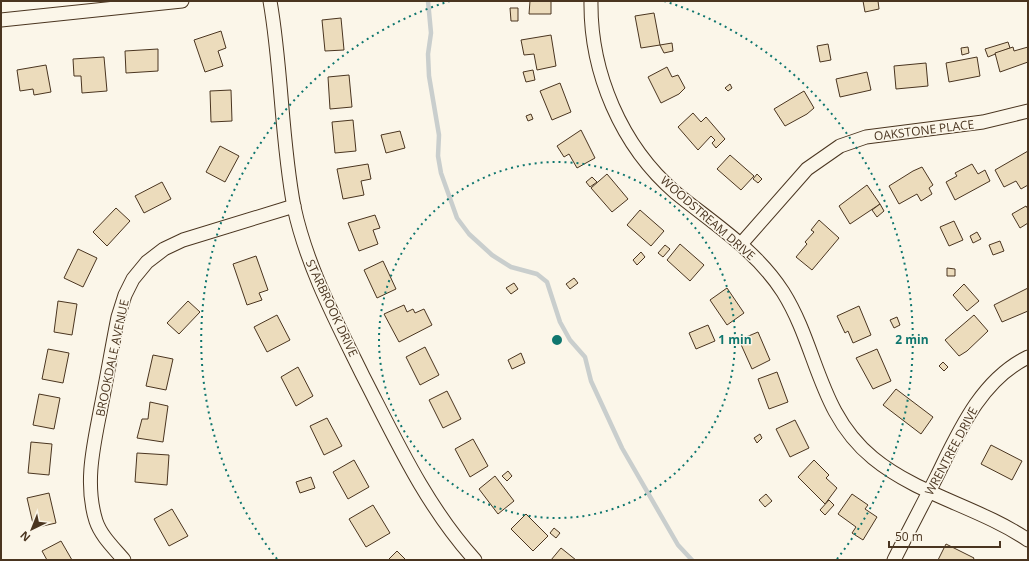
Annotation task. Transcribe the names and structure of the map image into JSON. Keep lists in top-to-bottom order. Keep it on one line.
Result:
{"streets":{"street":["OAKSTONE PLACE","WOODSTREAM DRIVE","STARBROOK DRIVE","BROOKDALE AVENUE","WRENTREE DRIVE"]},"crossings":[["OAKSTONE PLACE","WOODSTREAM DRIVE"],["WOODSTREAM DRIVE","WRENTREE DRIVE"],["STARBROOK DRIVE","BROOKDALE AVENUE"]],"scale_bar":"50 m","north":"bottom left","rings":["1 min","2 min"]}
